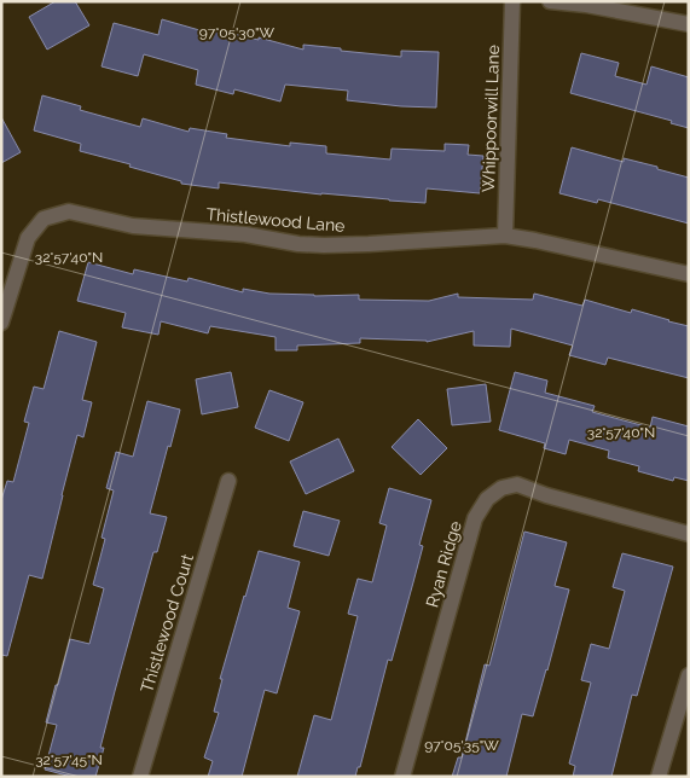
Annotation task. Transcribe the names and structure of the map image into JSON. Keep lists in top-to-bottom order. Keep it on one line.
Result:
{"streets":{"street":["Whippoorwill Lane","Thistlewood Lane","Ryan Ridge","Thistlewood Court"]},"crossings":[["Whippoorwill Lane","Thistlewood Lane"]],"coordinates":["97°05'30\"W","32°57'40\"N","97°05'35\"W","32°57'45\"N"]}
